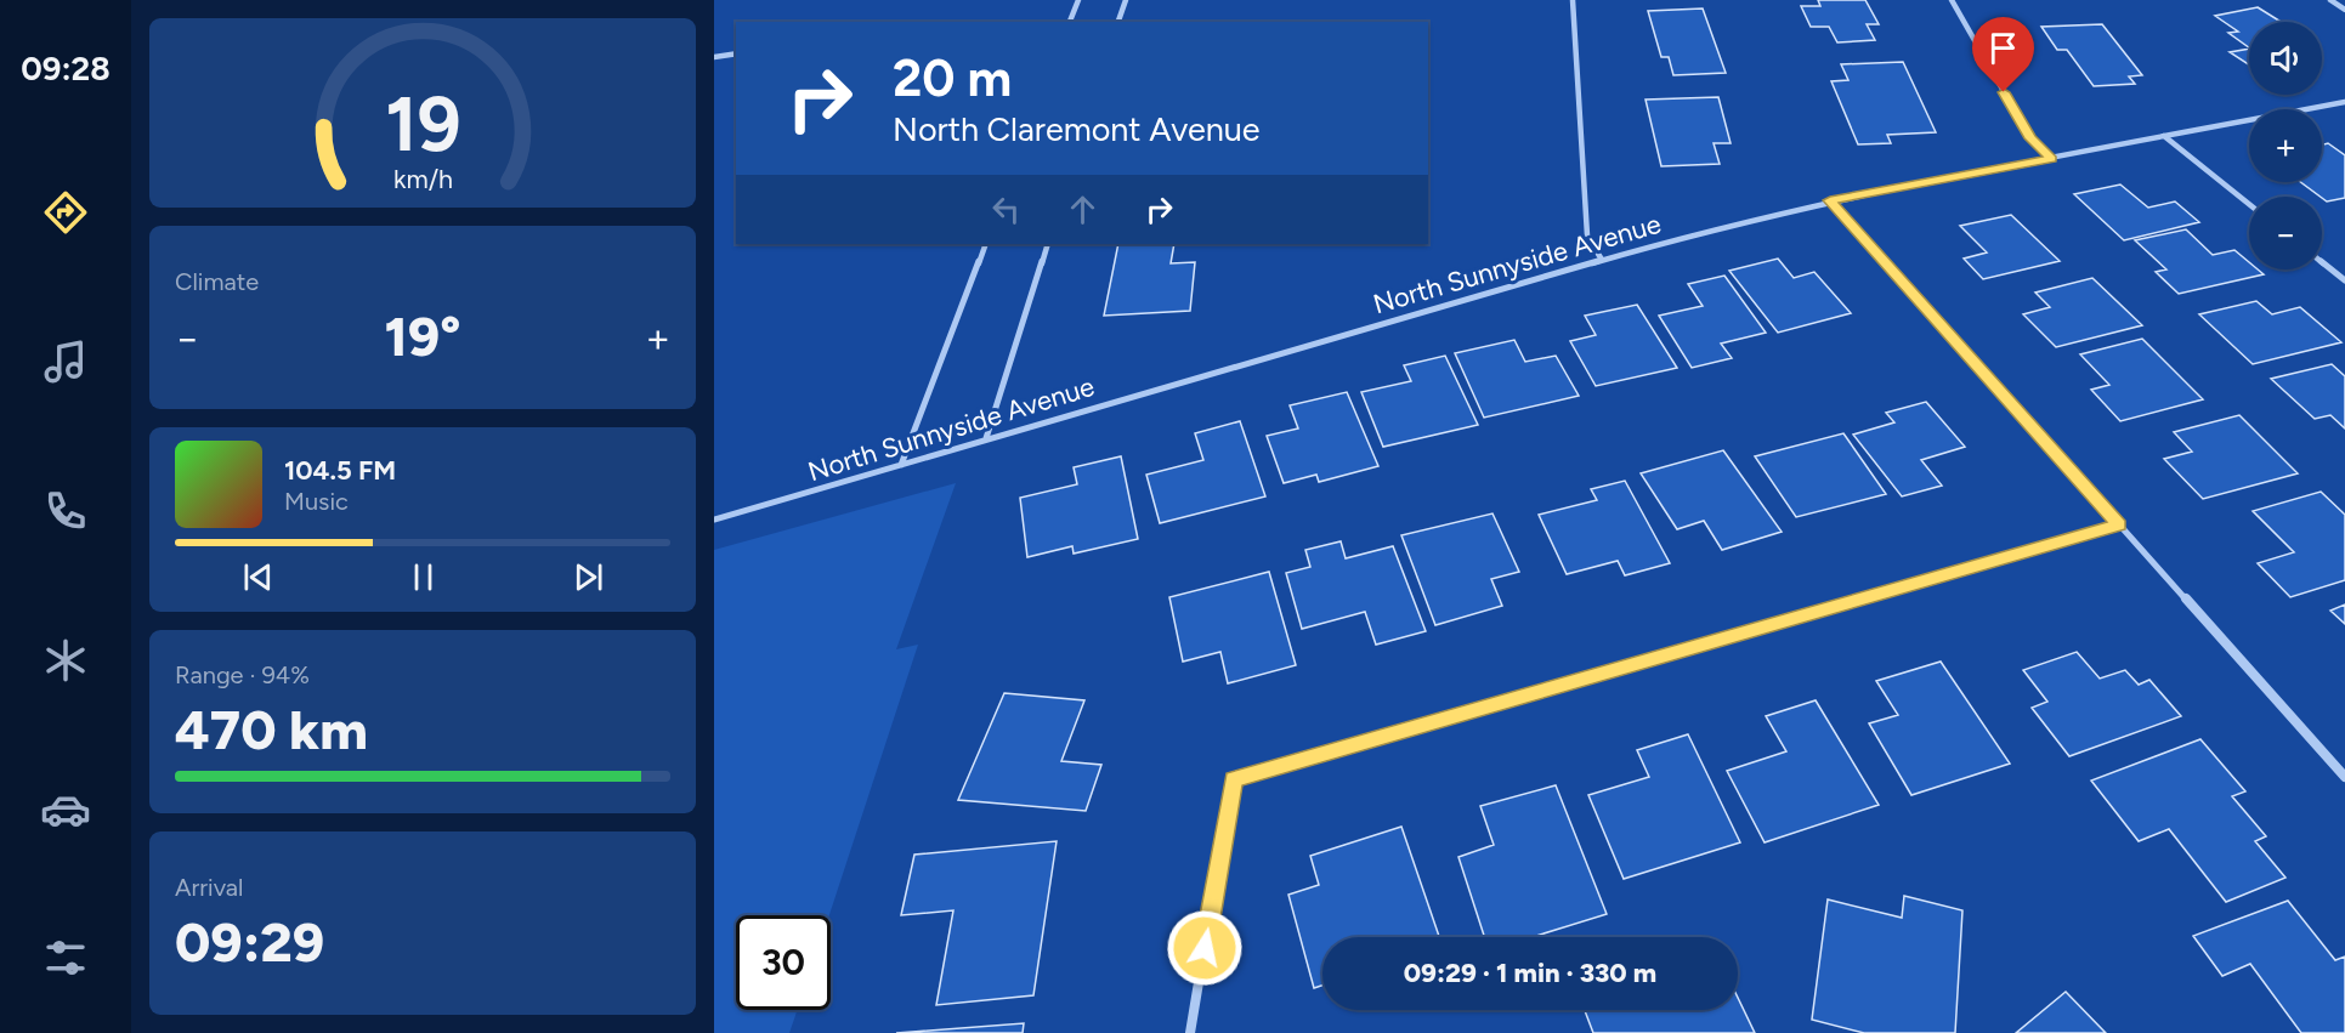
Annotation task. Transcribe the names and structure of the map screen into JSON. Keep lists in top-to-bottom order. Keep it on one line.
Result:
{"streets":{"street":["North Sunnyside Avenue"]},"page":{"tabs":"09:28","map_buttons":["+","−"],"turn":["20 m","North Claremont Avenue"],"tile":["Climate",["Range · 94%","470 km"],["Arrival","09:29"]],"heat":["−","19°","+"],"song":["104.5 FM","Music"],"limit":"30","trip":"09:29 · 1 min · 330 m","gauge":["19","km/h"]}}
